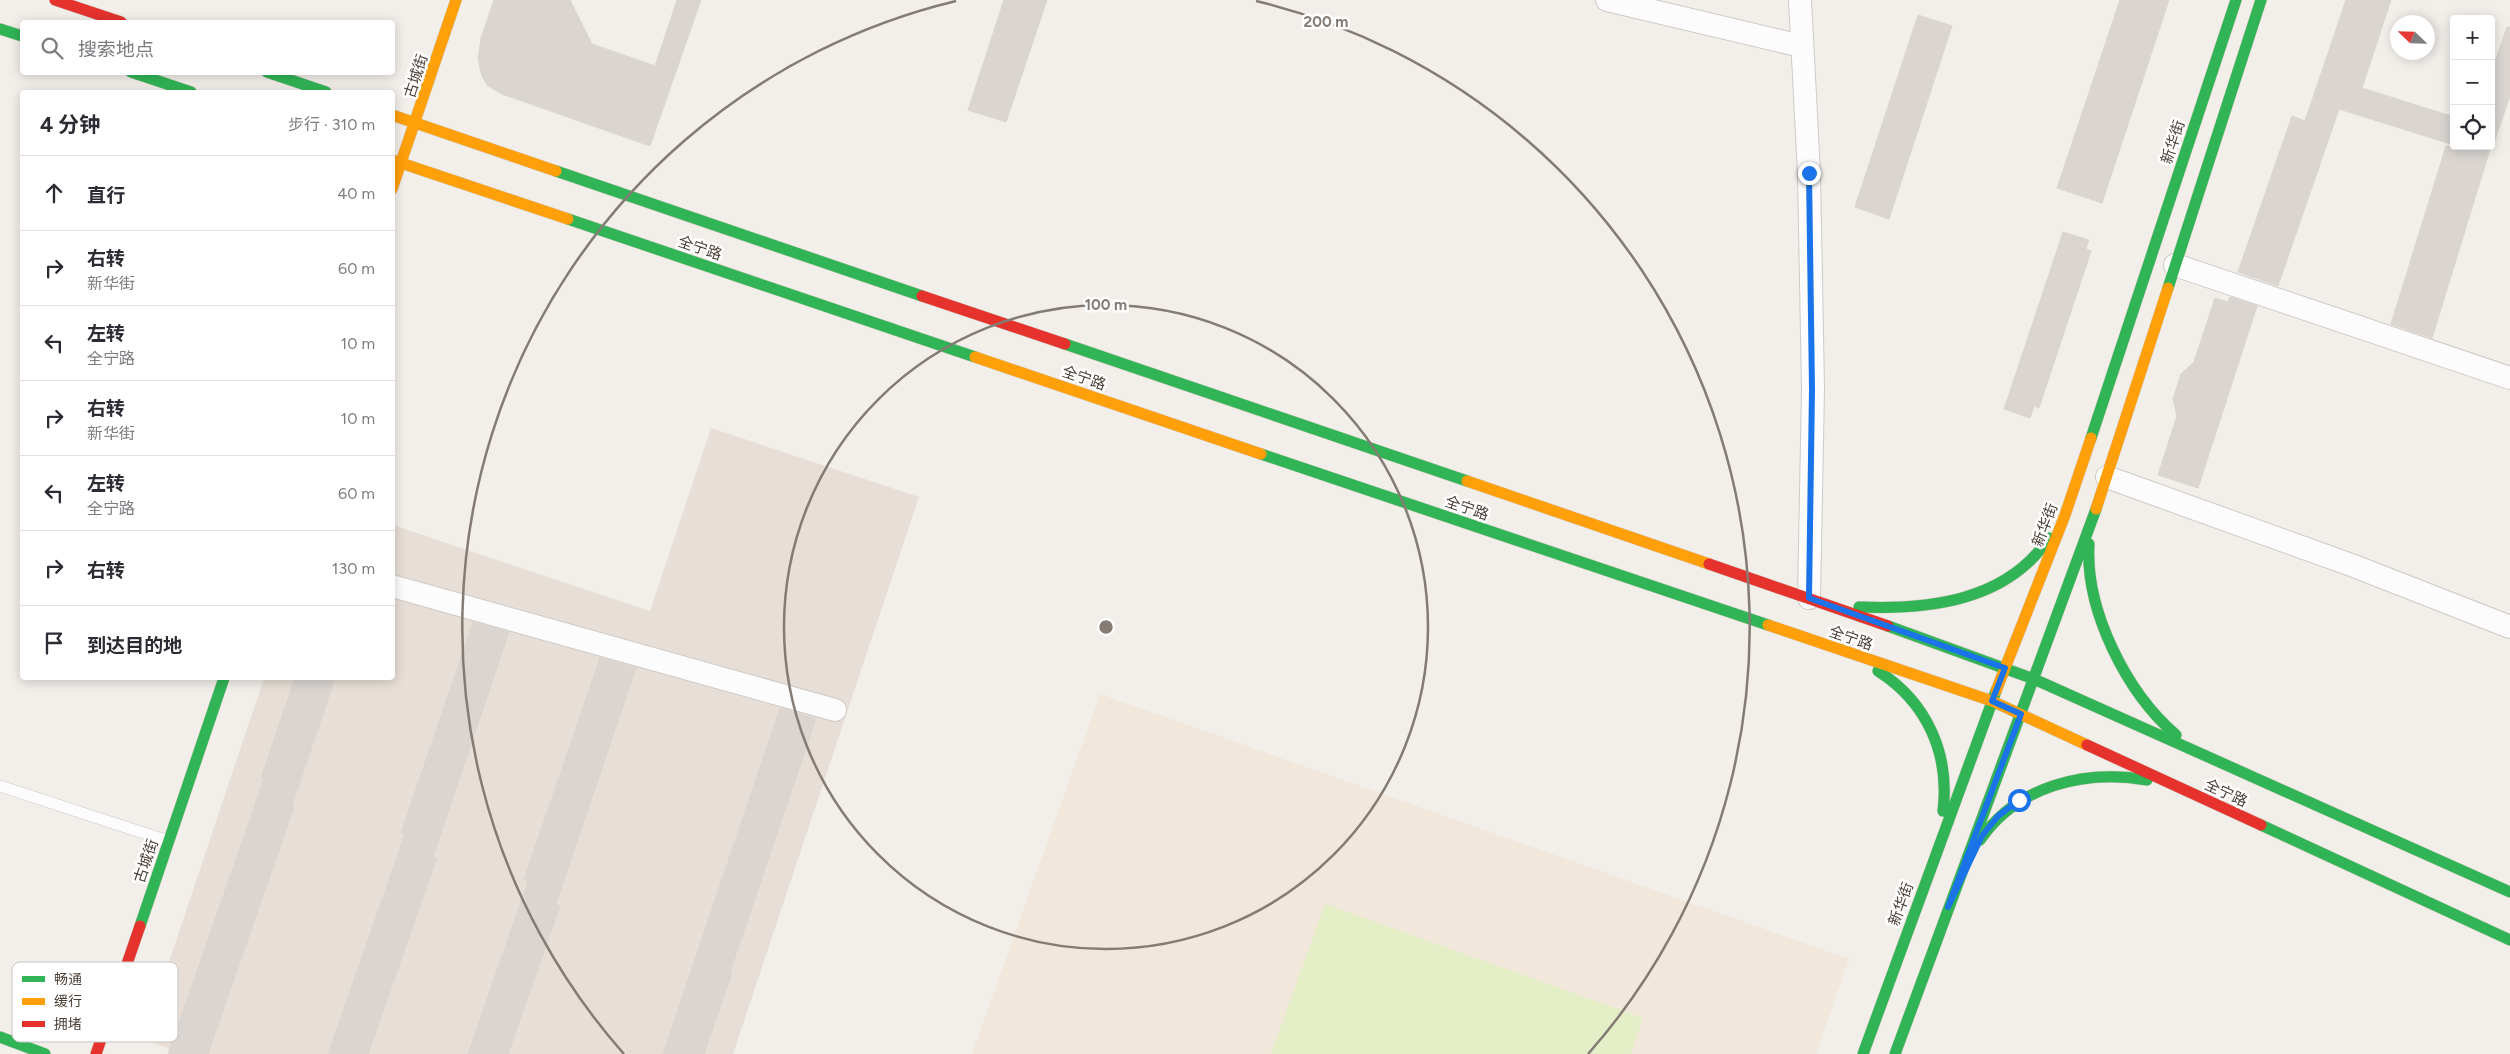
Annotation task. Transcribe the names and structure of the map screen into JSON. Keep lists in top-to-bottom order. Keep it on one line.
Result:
{"streets":{"main road":["古城街","新华街","全宁路"]},"crossings":[["古城街","全宁路"],["新华街","全宁路"]],"legend":["畅通","缓行","拥堵"],"north":"top left","page":{"map_buttons":["+","−"],"search":"搜索地点","heading":["4 分钟","步行 · 310 m"],"list":[["直行","40 m"],["右转","新华街","60 m"],["左转","全宁路","10 m"],["右转","新华街","10 m"],["左转","全宁路","60 m"],["右转","130 m"],"到达目的地"]},"rings":["200 m","100 m"]}
